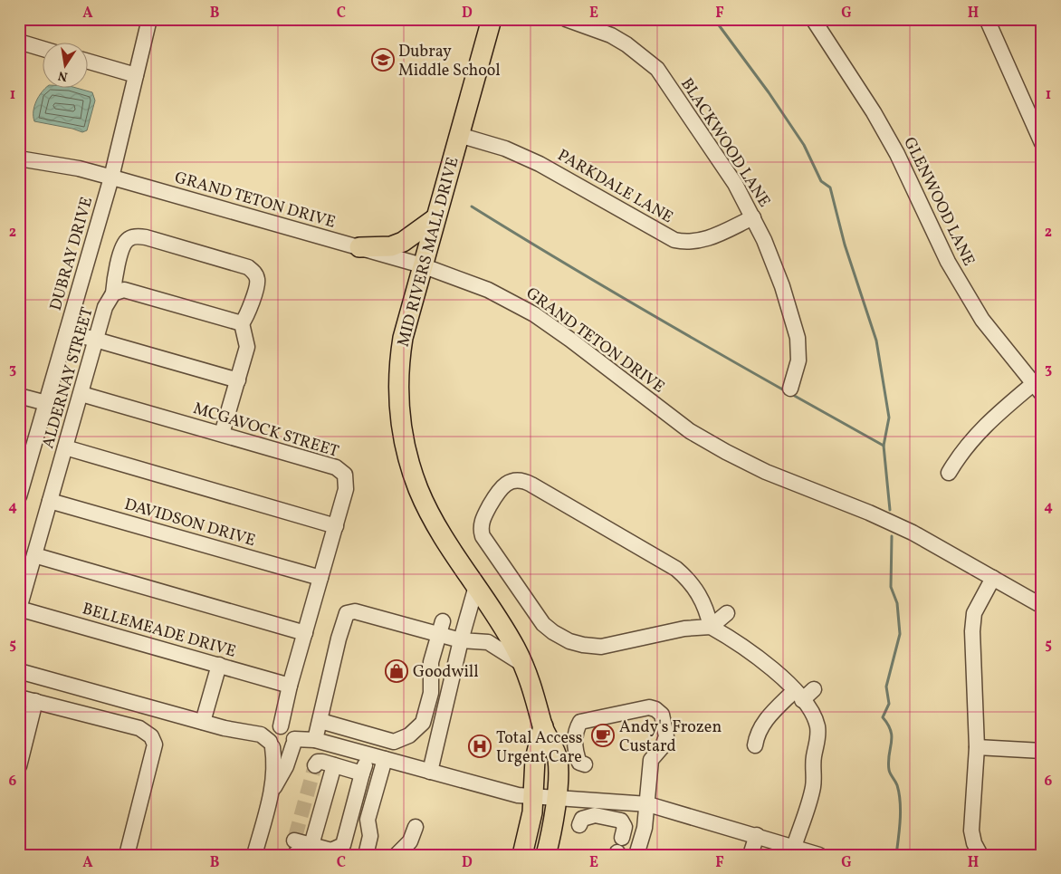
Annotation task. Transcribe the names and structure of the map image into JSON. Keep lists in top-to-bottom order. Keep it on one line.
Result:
{"streets":{"main road":["MID RIVERS MALL DRIVE"],"street":["BLACKWOOD LANE","PARKDALE LANE","GRAND TETON DRIVE","GLENWOOD LANE","DUBRAY DRIVE","ALDERNAY STREET","MCGAVOCK STREET","DAVIDSON DRIVE","BELLEMEADE DRIVE"]},"crossings":[["BLACKWOOD LANE","PARKDALE LANE"],["PARKDALE LANE","MID RIVERS MALL DRIVE"],["GRAND TETON DRIVE","MID RIVERS MALL DRIVE"],["GRAND TETON DRIVE","DUBRAY DRIVE"],["ALDERNAY STREET","MCGAVOCK STREET"],["ALDERNAY STREET","DAVIDSON DRIVE"],["ALDERNAY STREET","BELLEMEADE DRIVE"],["MCGAVOCK STREET","DAVIDSON DRIVE"],["MCGAVOCK STREET","BELLEMEADE DRIVE"]],"places":{"school or university":["Dubray Middle School"],"shop":["Goodwill"],"cafe":["Andy's Frozen Custard"],"hospital":["Total Access Urgent Care"]},"north":"bottom","grid":{"columns":["A","B","C","D","E","F","G","H"],"rows":["1","2","3","4","5","6"]}}
